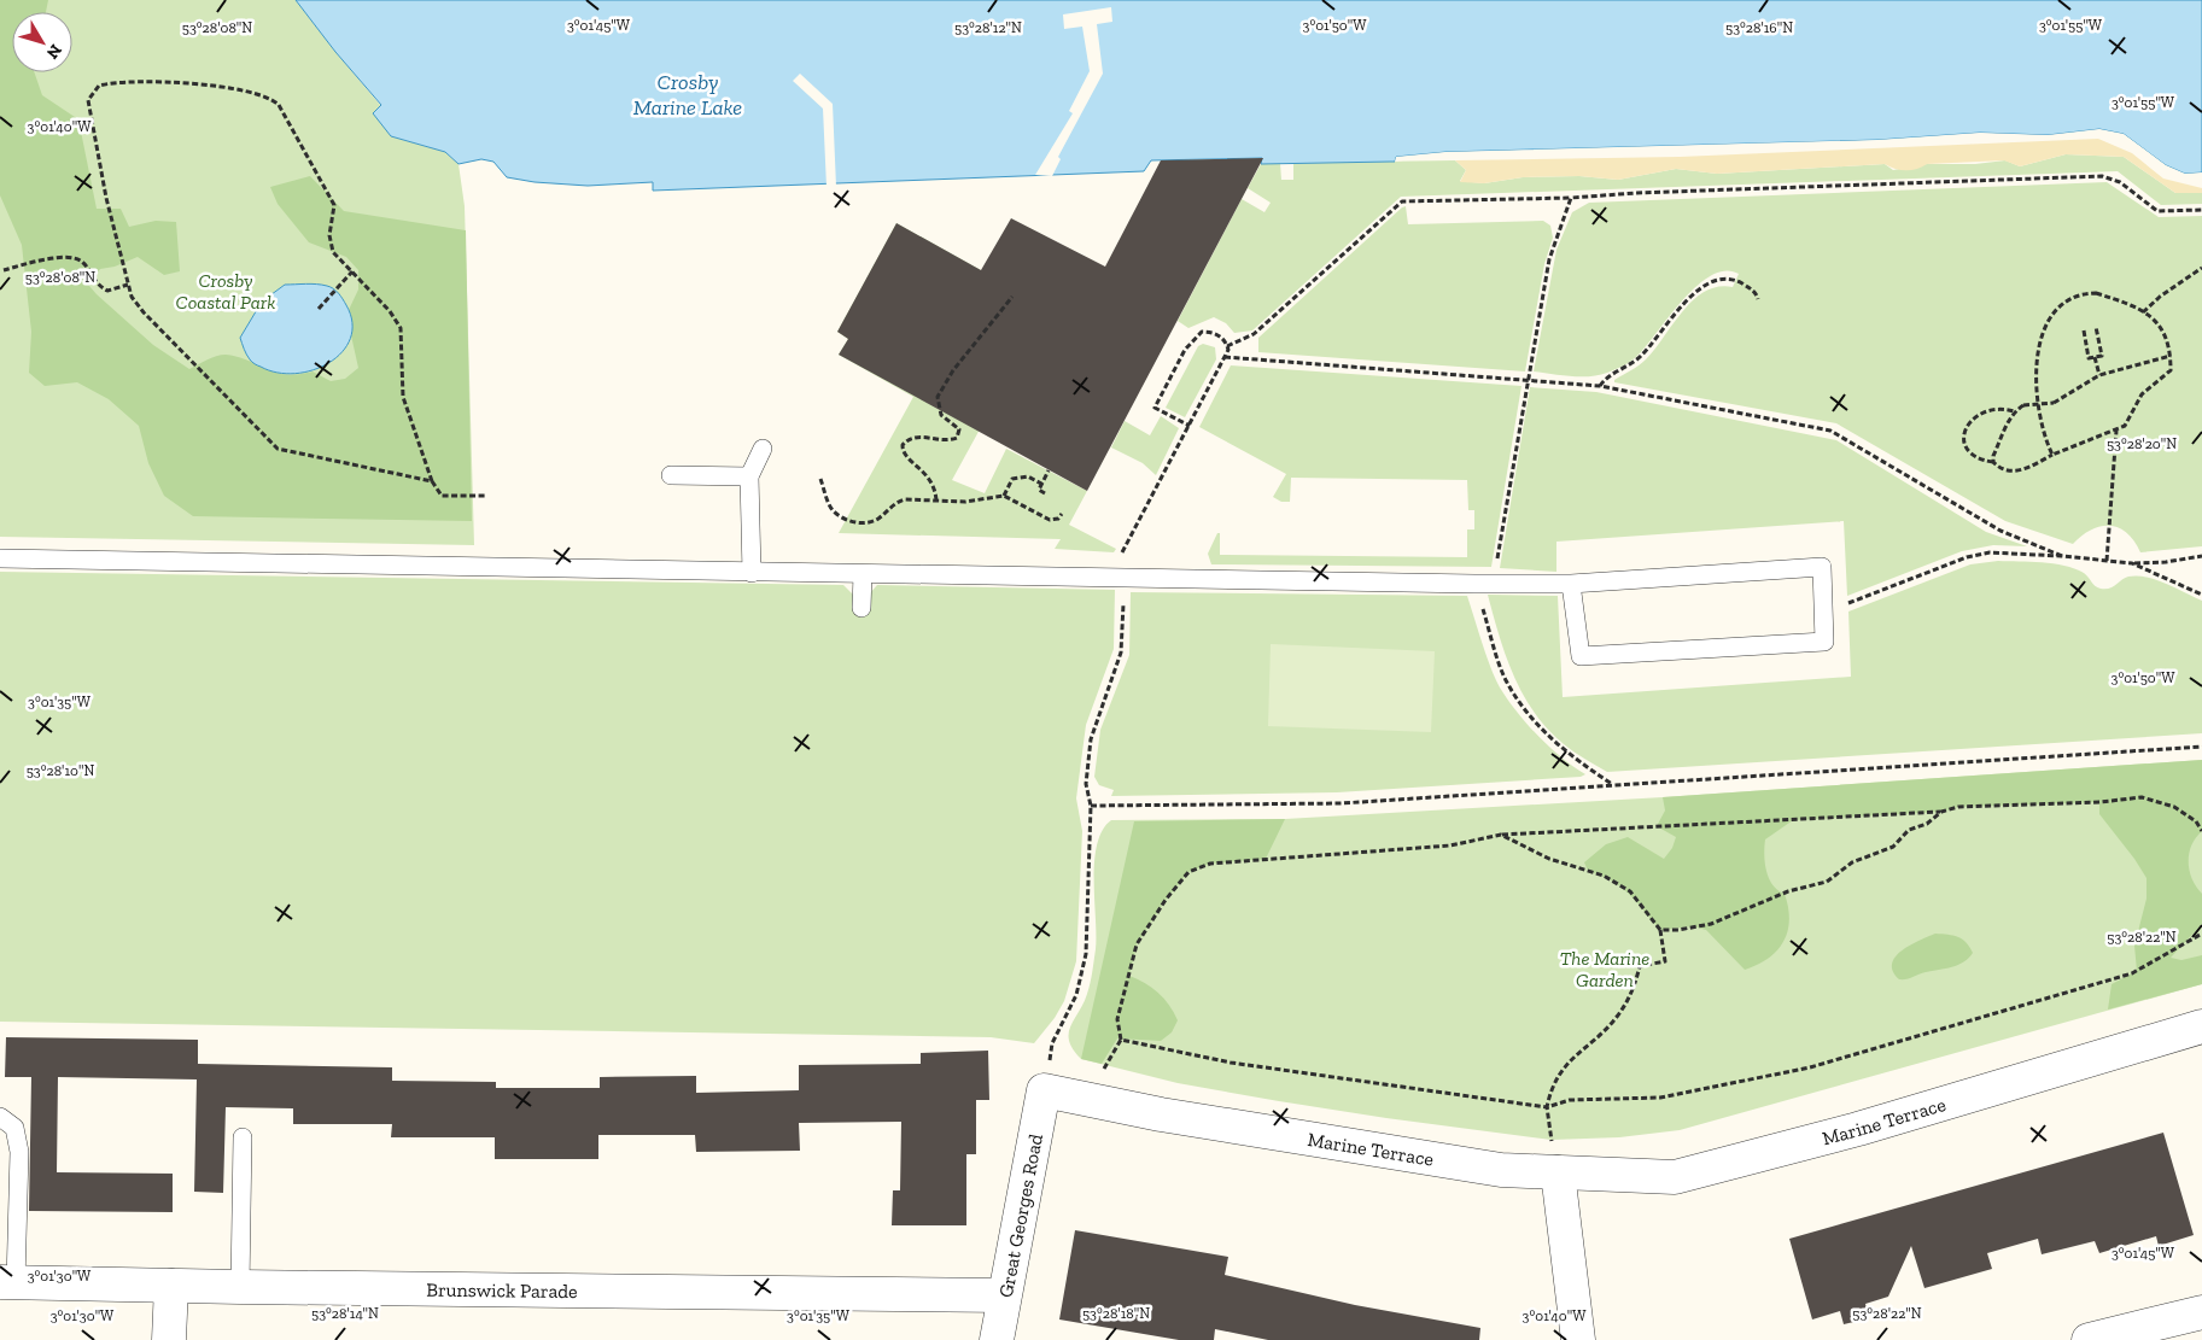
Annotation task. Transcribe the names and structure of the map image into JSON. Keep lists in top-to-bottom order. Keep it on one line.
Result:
{"streets":{"street":["Marine Terrace","Great Georges Road","Brunswick Parade"]},"crossings":[["Marine Terrace","Great Georges Road"],["Great Georges Road","Brunswick Parade"]],"water":["Crosby Marine Lake"],"parks":["Crosby Coastal Park","The Marine Garden"],"north":"bottom right","coordinates":["3°01'45\"W","3°01'50\"W","3°01'55\"W","53°28'16\"N","53°28'08\"N","53°28'12\"N","3°01'40\"W","53°28'20\"N","3°01'35\"W","53°28'10\"N","53°28'22\"N","3°01'30\"W","53°28'14\"N","53°28'18\"N"]}
